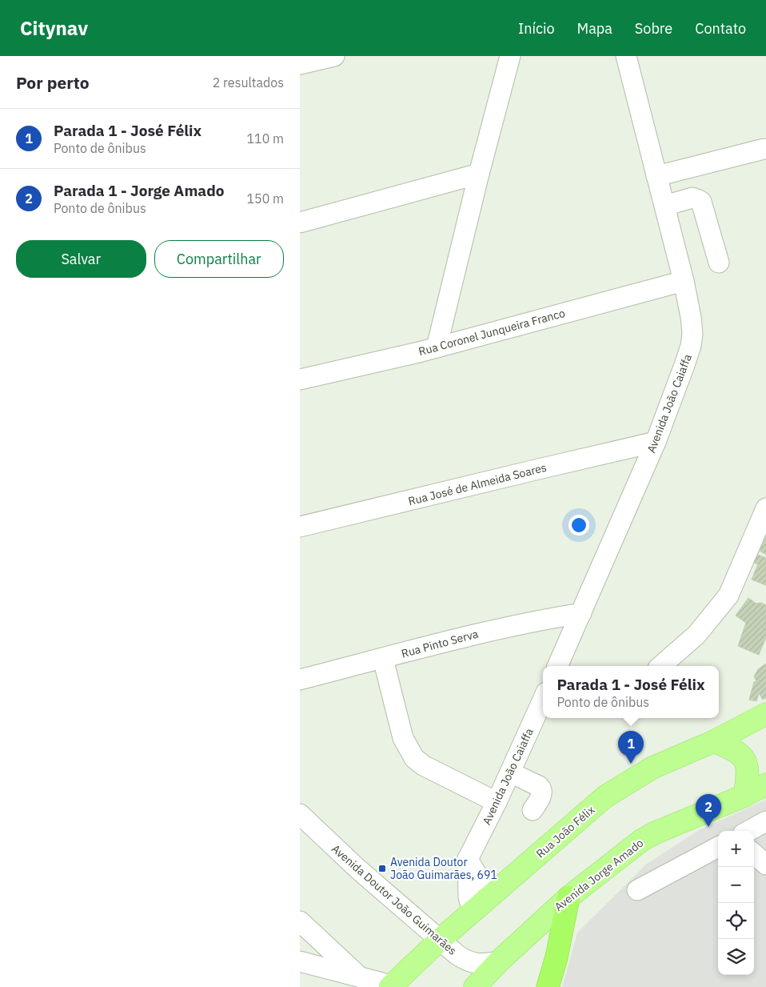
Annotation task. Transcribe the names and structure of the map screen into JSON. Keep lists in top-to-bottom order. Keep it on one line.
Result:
{"streets":{"main road":["Rua João Félix","Avenida Jorge Amado"],"street":["Rua Coronel Junqueira Franco","Avenida João Caiaffa","Rua José de Almeida Soares","Rua Pinto Serva","Avenida Doutor João Guimarães"]},"crossings":[["Rua Coronel Junqueira Franco","Avenida João Caiaffa"],["Avenida João Caiaffa","Rua José de Almeida Soares"],["Avenida João Caiaffa","Rua Pinto Serva"],["Avenida João Caiaffa","Rua João Félix"],["Rua João Félix","Avenida Doutor João Guimarães"],["Avenida Jorge Amado","Avenida Doutor João Guimarães"]],"places":{"transit":["Avenida Doutor João Guimarães, 691"]},"page":{"header":"Citynav","nav":["Início","Mapa","Sobre","Contato"],"heading":["Por perto","2 resultados"],"list":[{"mark":"1","name":"Parada 1 - José Félix","note":"Ponto de ônibus","value":"110 m"},{"mark":"2","name":"Parada 1 - Jorge Amado","note":"Ponto de ônibus","value":"150 m"}],"buttons":["Salvar","Compartilhar"],"popup":["Parada 1 - José Félix","Ponto de ônibus"],"pins":["1","2"],"map_buttons":["+","−"]}}
